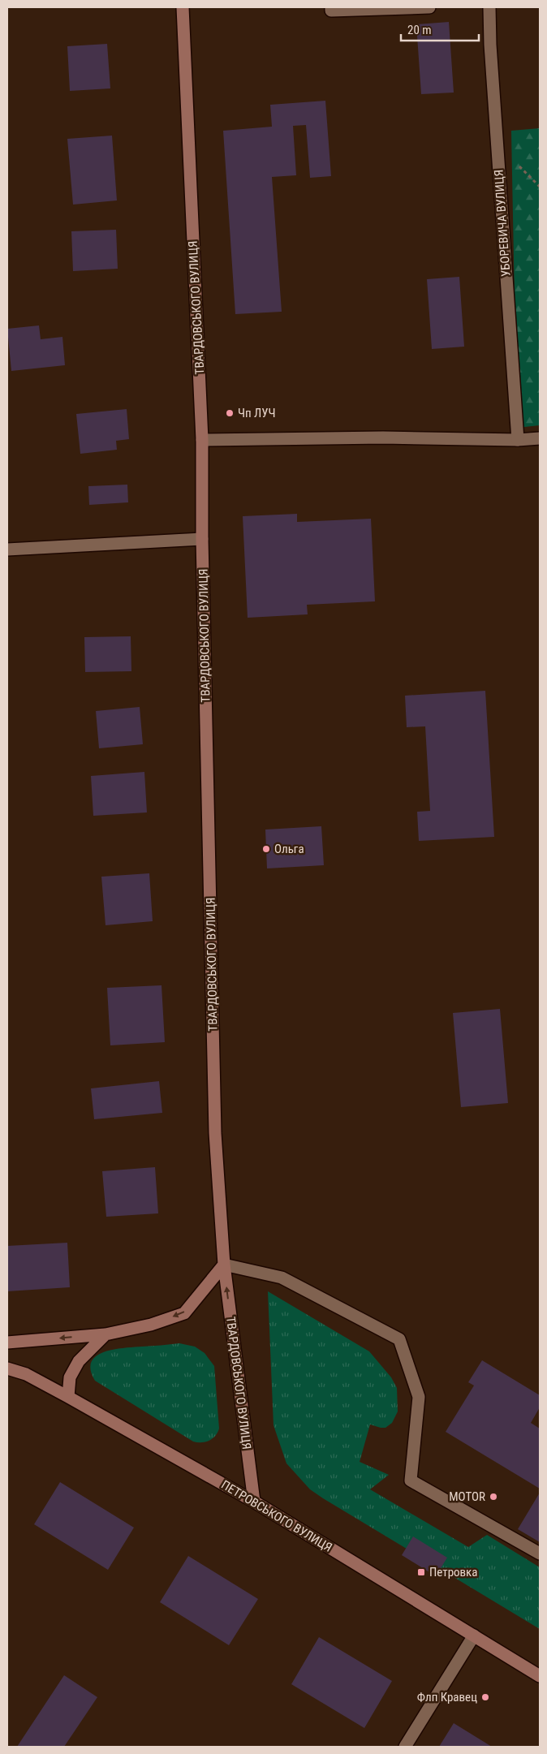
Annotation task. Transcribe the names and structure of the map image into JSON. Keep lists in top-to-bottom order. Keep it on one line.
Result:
{"streets":{"main road":["ТВАРДОВСЬКОГО ВУЛИЦЯ","ПЕТРОВСЬКОГО ВУЛИЦЯ"],"street":["УБОРЕВИЧА ВУЛИЦЯ"]},"crossings":[["ТВАРДОВСЬКОГО ВУЛИЦЯ","ПЕТРОВСЬКОГО ВУЛИЦЯ"]],"places":{"other":["Чп ЛУЧ","Ольга","MOTOR","Флп Кравец"],"transit":["Петровка"]},"scale_bar":"20 m"}
